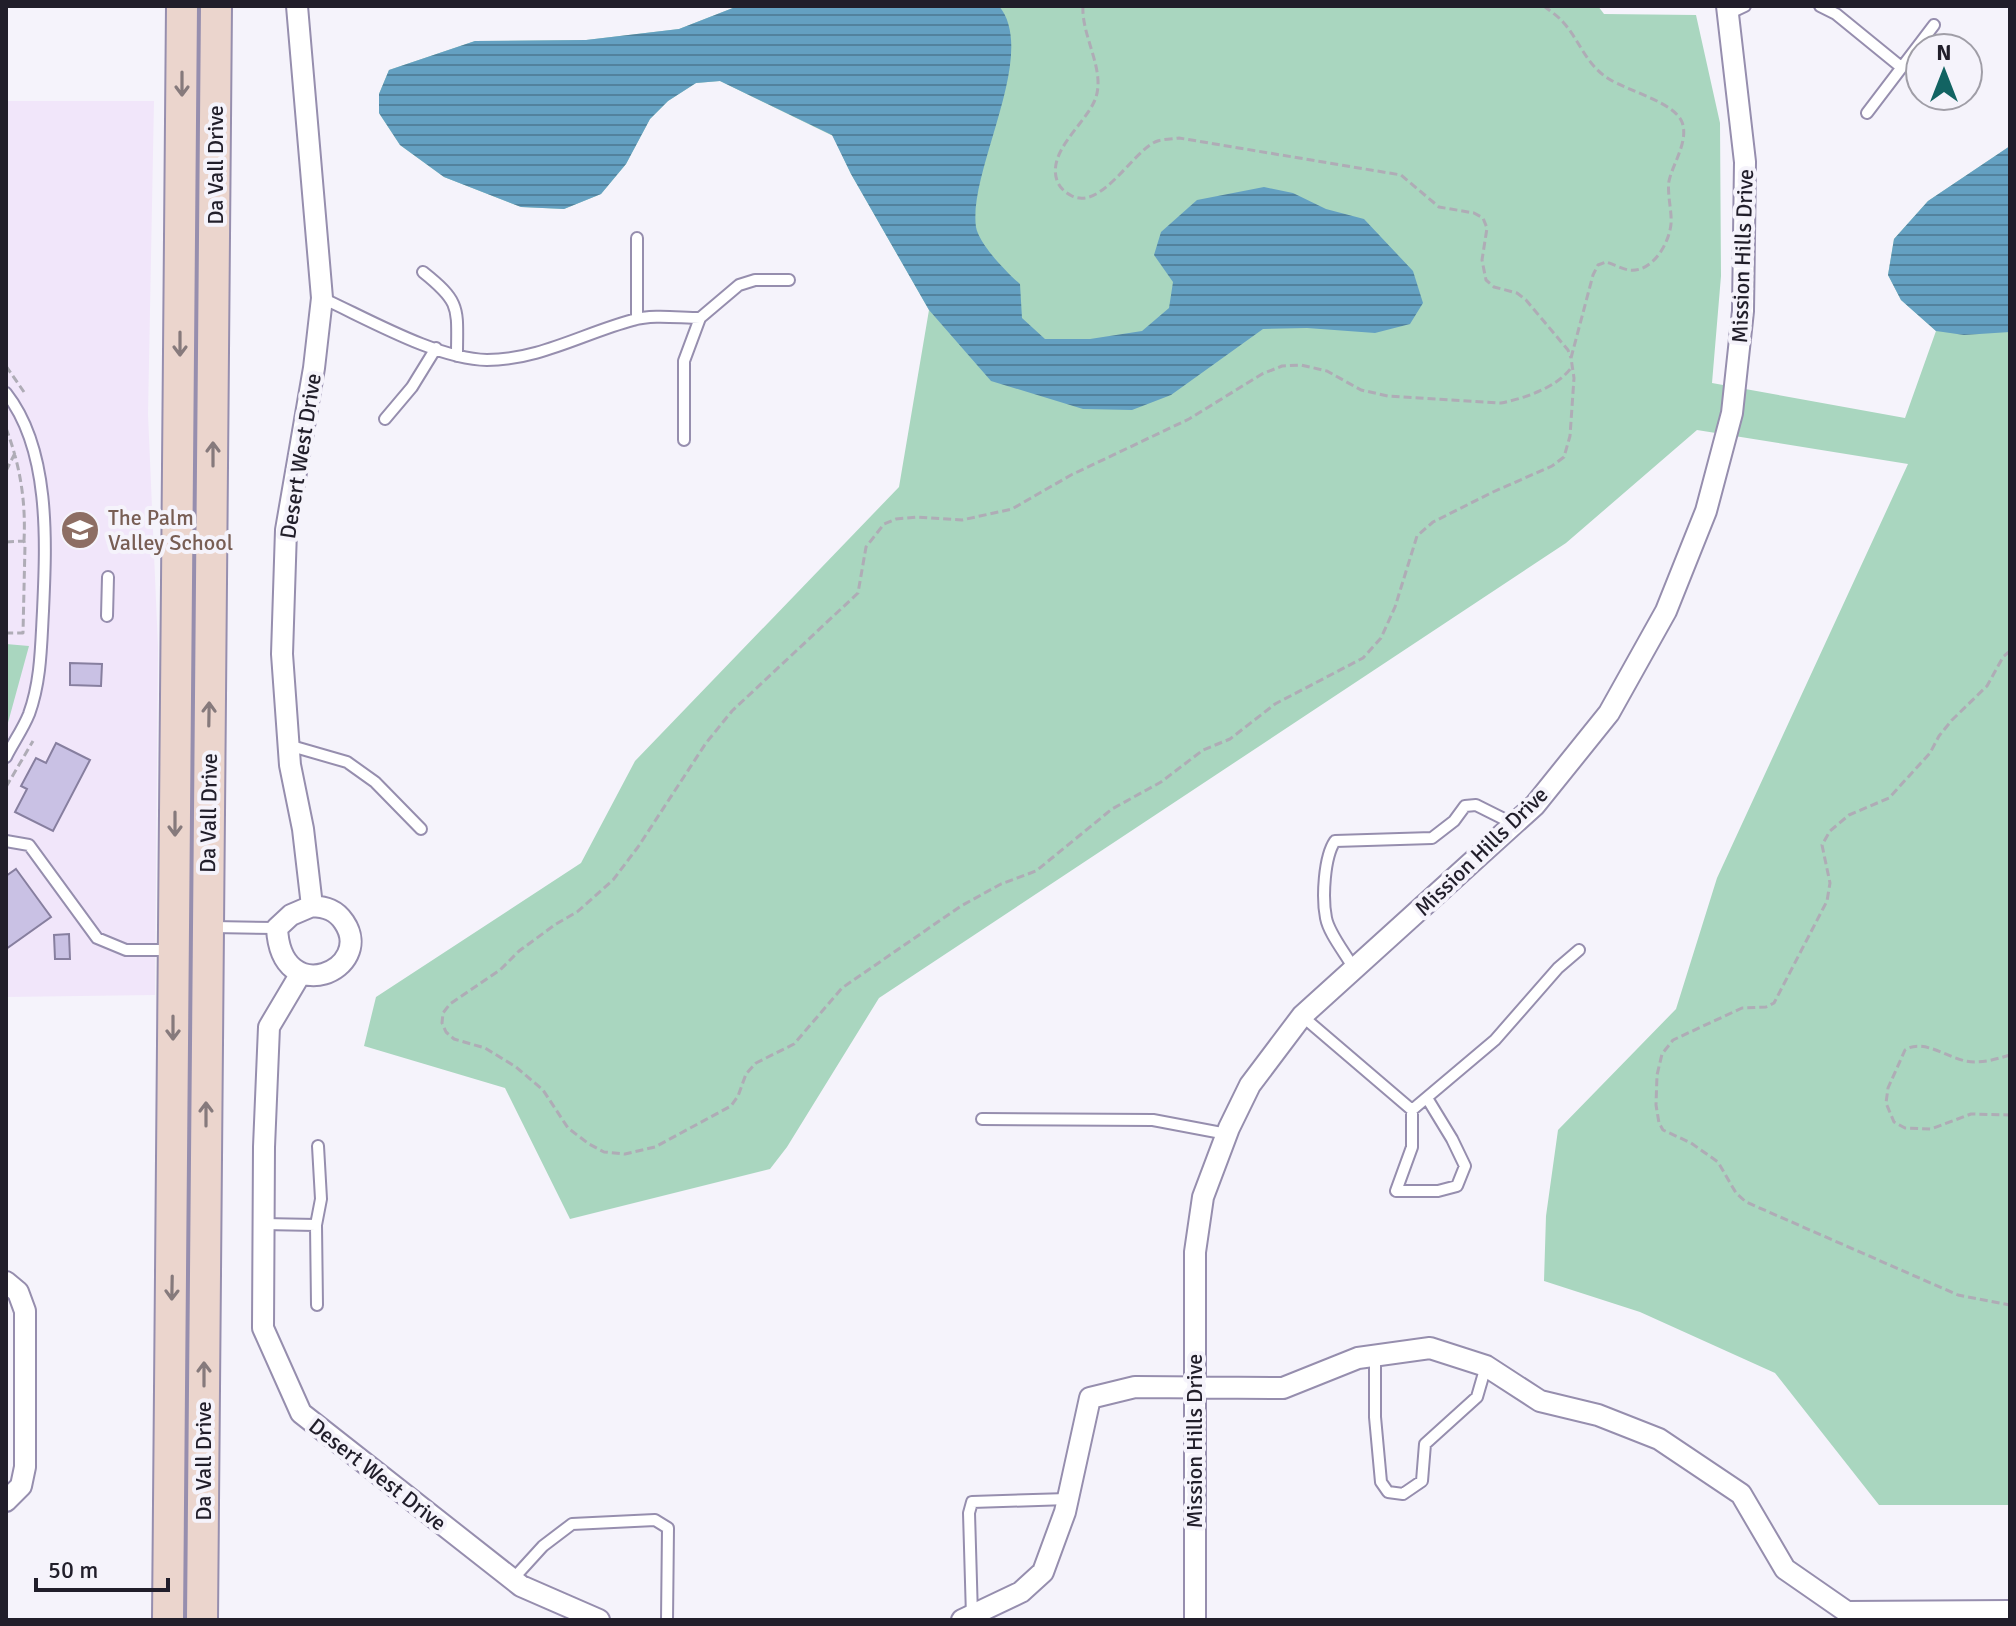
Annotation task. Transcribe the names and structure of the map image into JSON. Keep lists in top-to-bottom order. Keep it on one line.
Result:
{"streets":{"main road":["Da Vall Drive"],"street":["Mission Hills Drive","Desert West Drive"]},"places":{"school or university":["The Palm Valley School"]},"scale_bar":"50 m","north":"top"}
